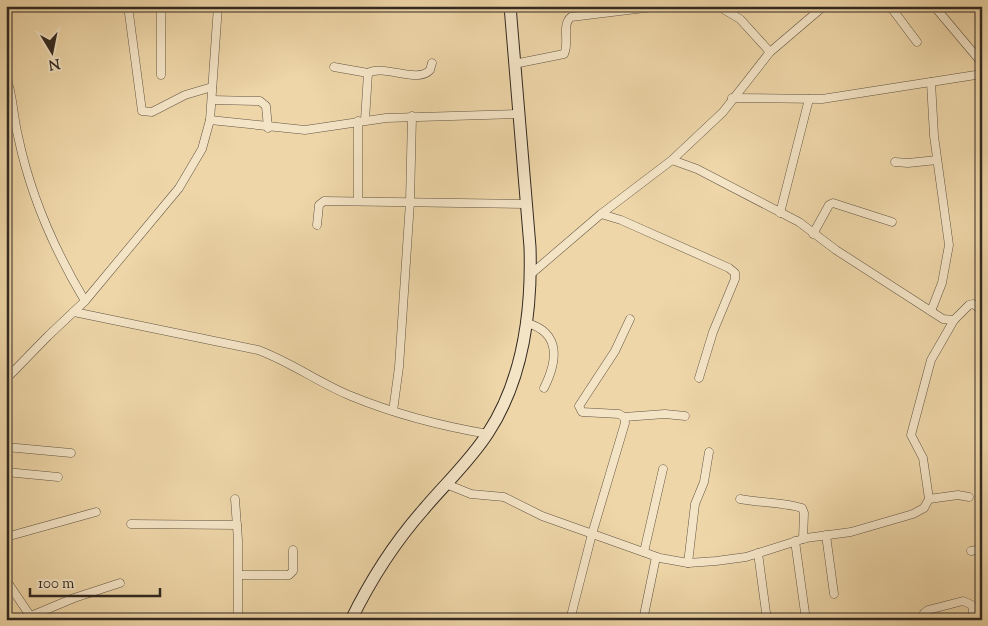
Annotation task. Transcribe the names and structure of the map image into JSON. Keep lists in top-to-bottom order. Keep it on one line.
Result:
{"scale_bar":"100 m","north":"bottom"}
